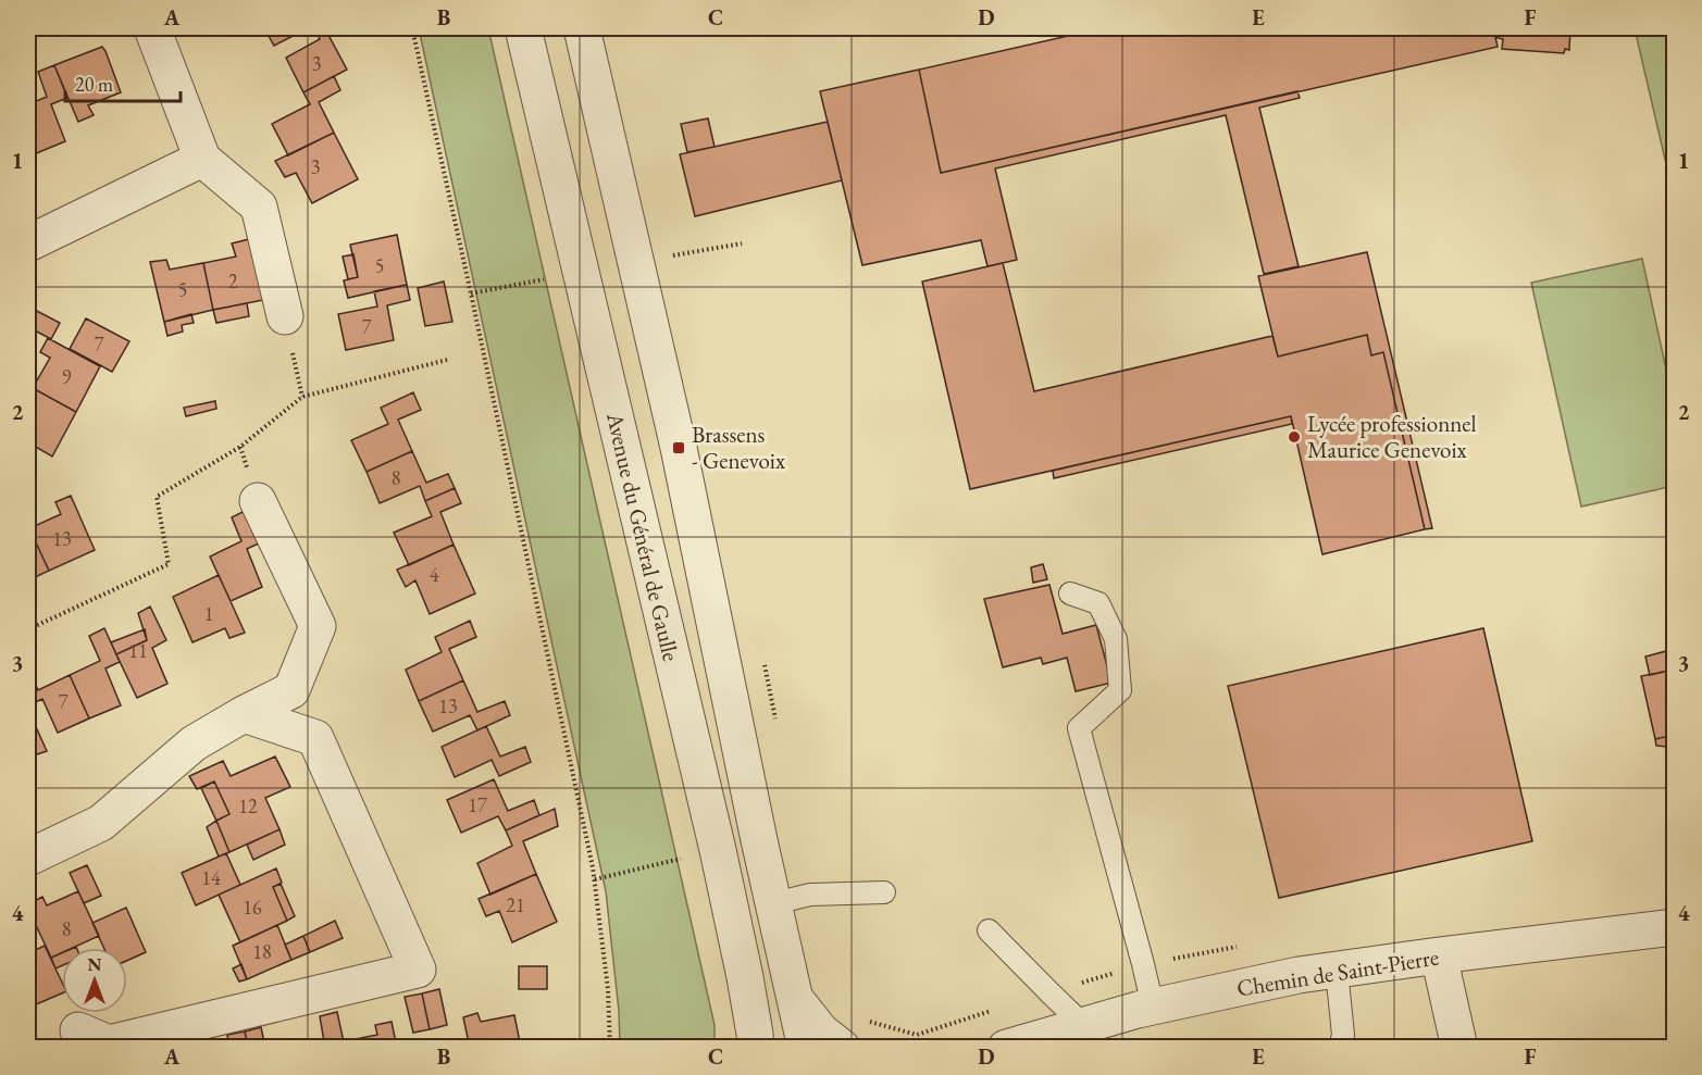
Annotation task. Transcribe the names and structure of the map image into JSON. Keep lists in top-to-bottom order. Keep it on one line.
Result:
{"streets":{"street":["Avenue du Général de Gaulle","Chemin de Saint-Pierre"]},"places":{"other":["Lycée professionnel Maurice Genevoix"],"transit":["Brassens - Genevoix"]},"house_numbers":["3","3","5","2","5","7","7","9","8","13","4","1","11","7","13","17","12","14","21","16","8","18"],"scale_bar":"20 m","north":"top","grid":{"columns":["A","B","C","D","E","F"],"rows":["1","2","3","4"]}}
